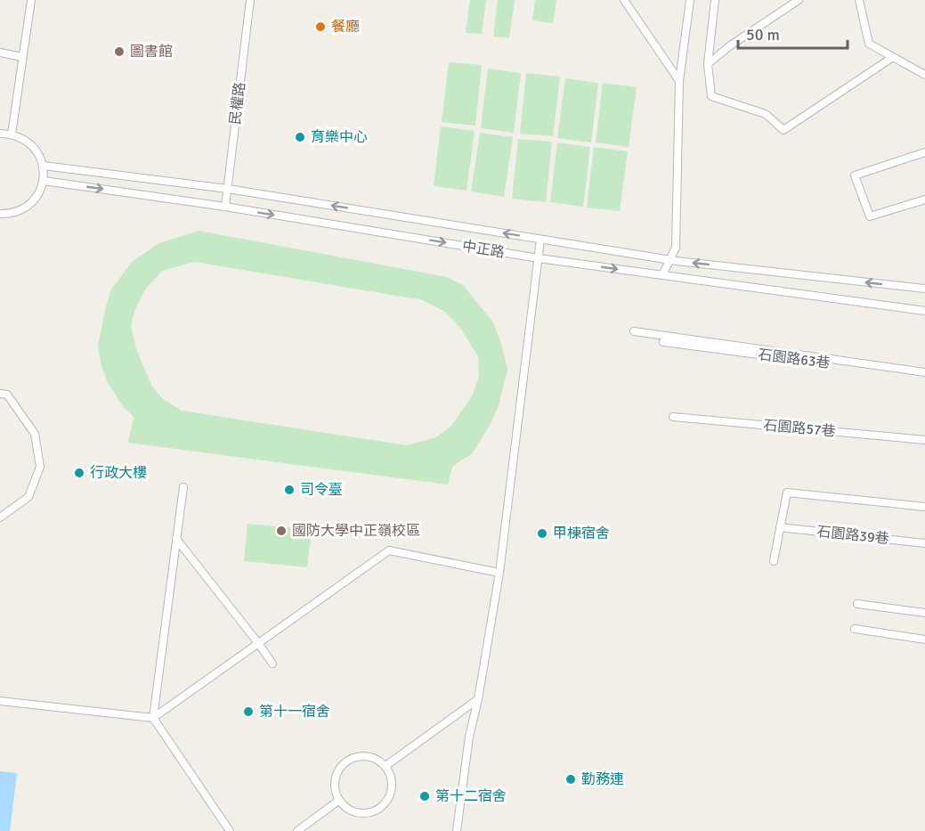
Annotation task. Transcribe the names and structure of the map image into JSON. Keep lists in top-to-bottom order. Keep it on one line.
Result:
{"streets":{"lane":["民權路","中正路","石園路63巷","石園路57巷","石園路39巷"]},"crossings":[["民權路","中正路"]],"places":["餐廳","圖書館","育樂中心","行政大樓","司令臺","國防大學中正嶺校區","甲棟宿舍","第十一宿舍","勤務連","第十二宿舍"],"scale_bar":"50 m"}
